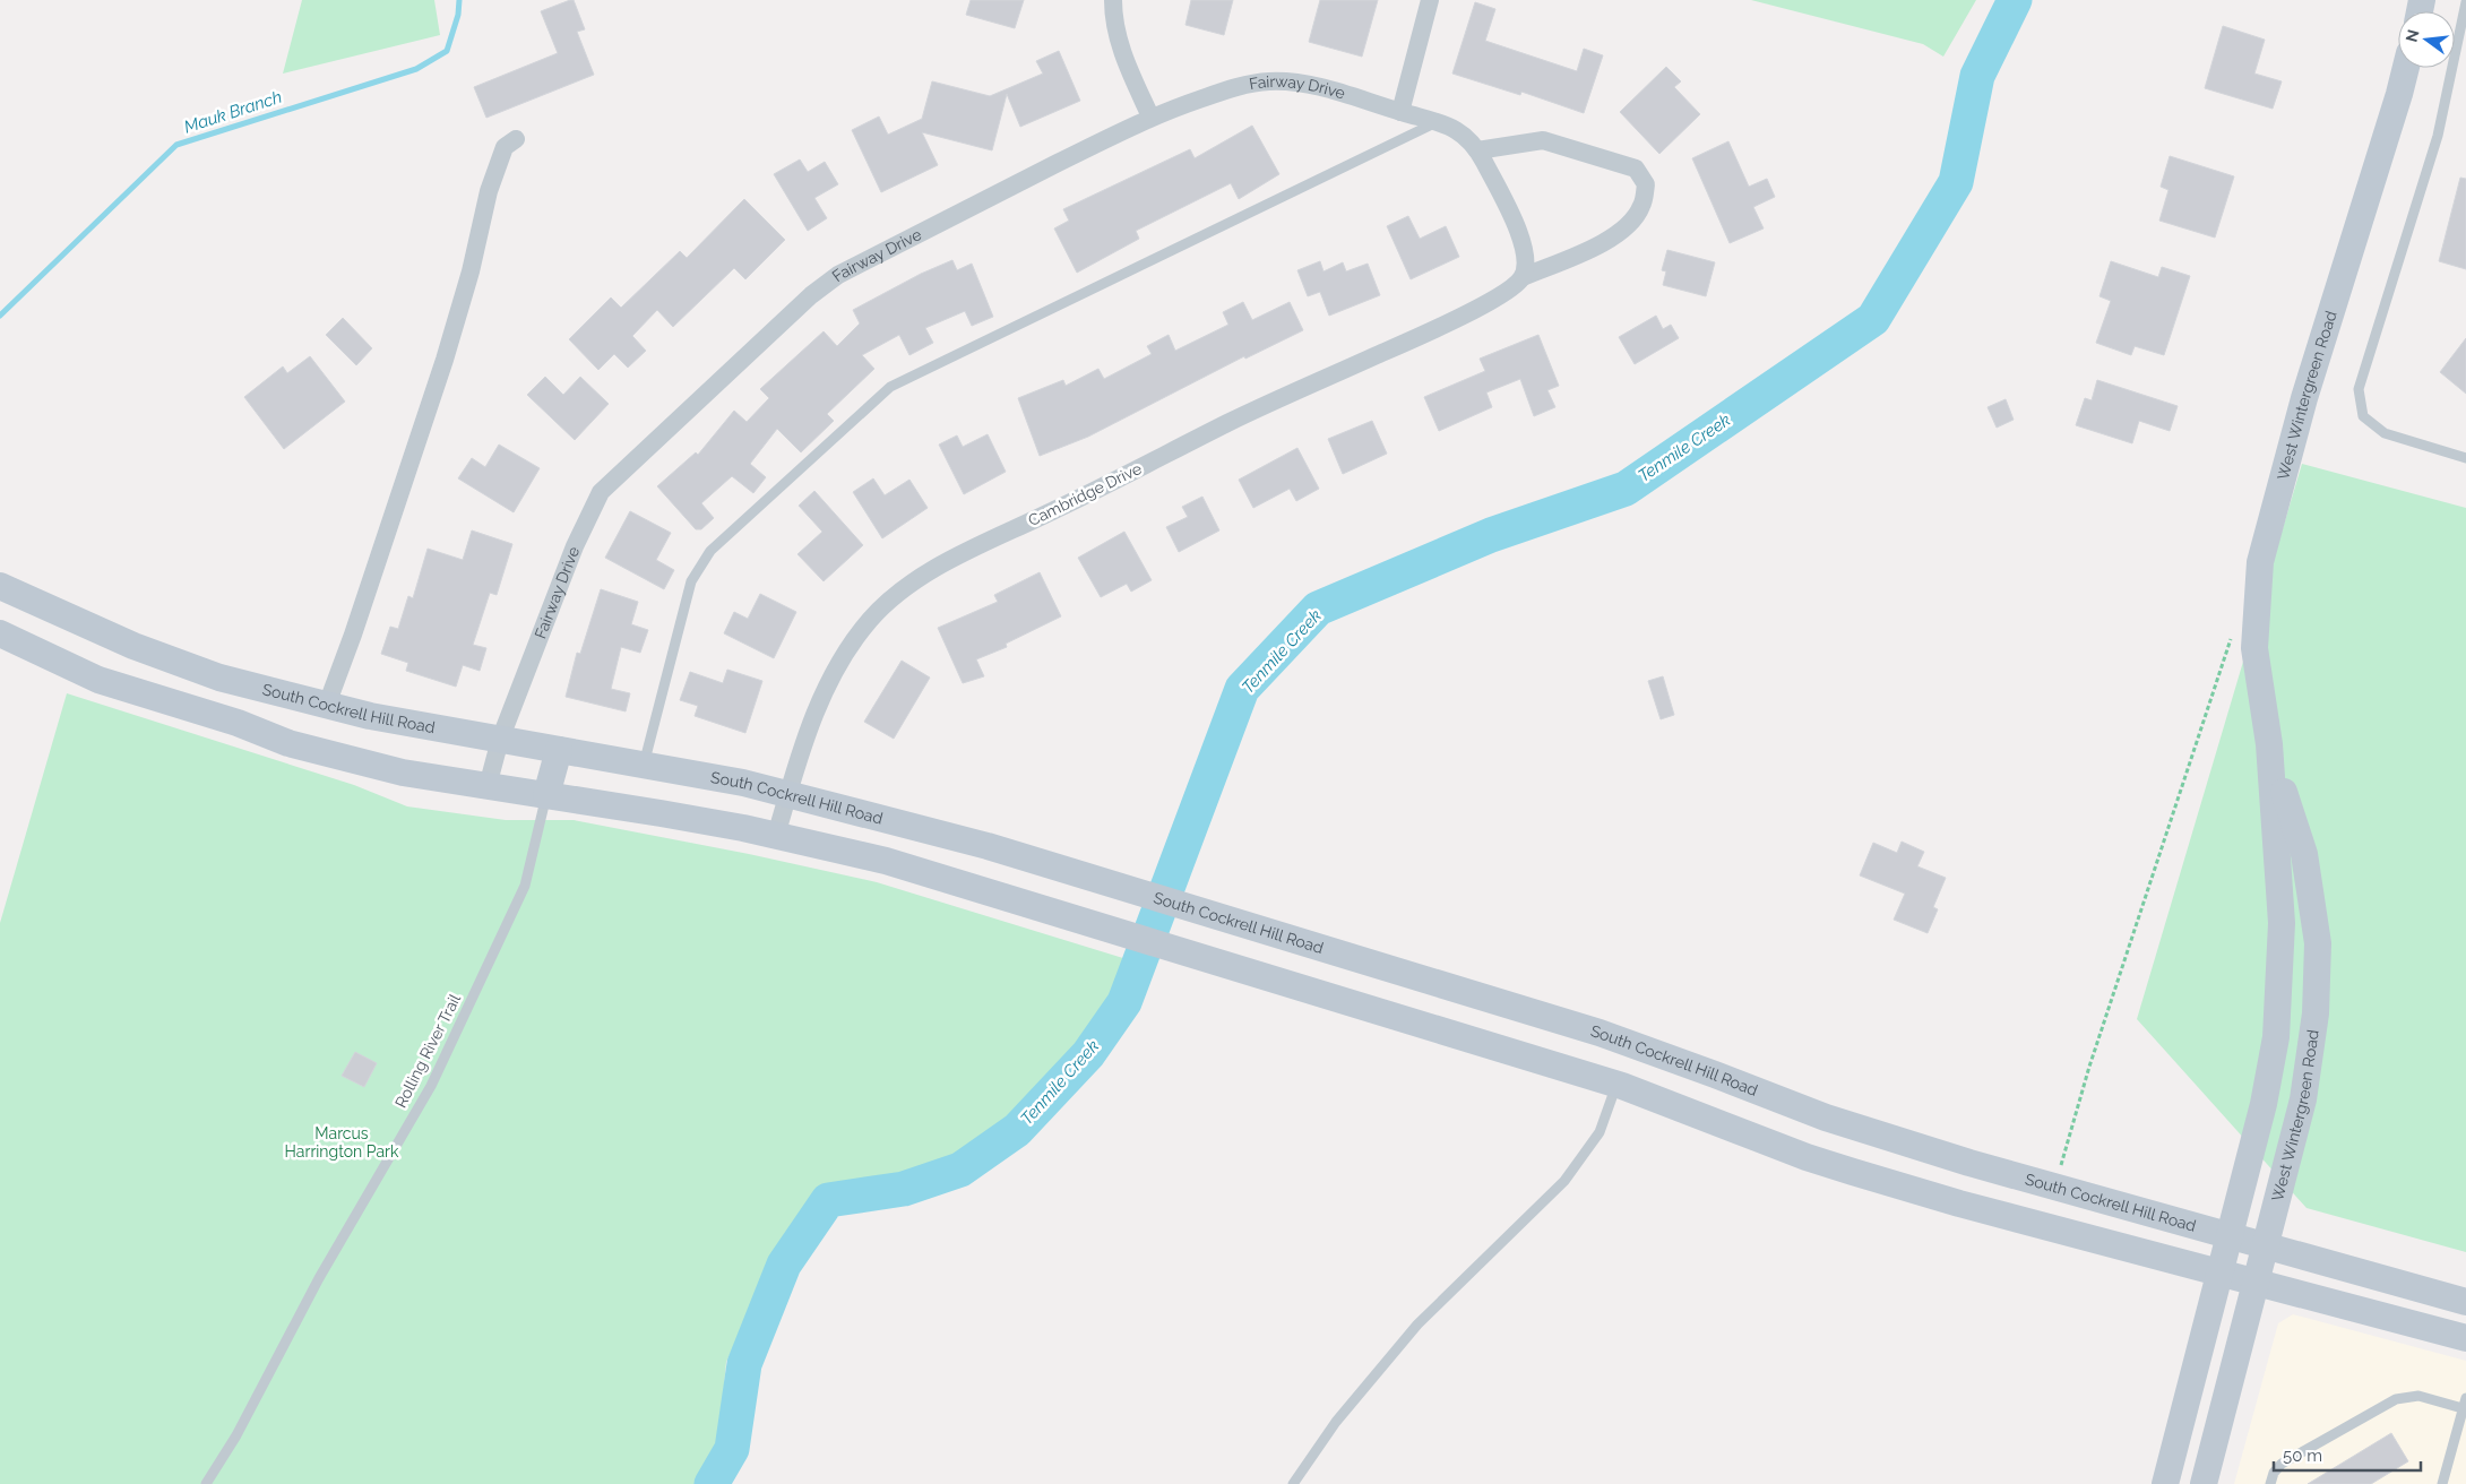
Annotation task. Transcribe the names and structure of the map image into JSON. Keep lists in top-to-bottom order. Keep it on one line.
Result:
{"streets":{"main road":["West Wintergreen Road","South Cockrell Hill Road"],"street":["Fairway Drive","Cambridge Drive"],"lane":["Rolling River Trail"]},"crossings":[["Fairway Drive","South Cockrell Hill Road"],["West Wintergreen Road","South Cockrell Hill Road"],["Cambridge Drive","South Cockrell Hill Road"]],"water":["Mauk Branch","Tenmile Creek"],"parks":["Marcus Harrington Park"],"scale_bar":"50 m","north":"left"}
